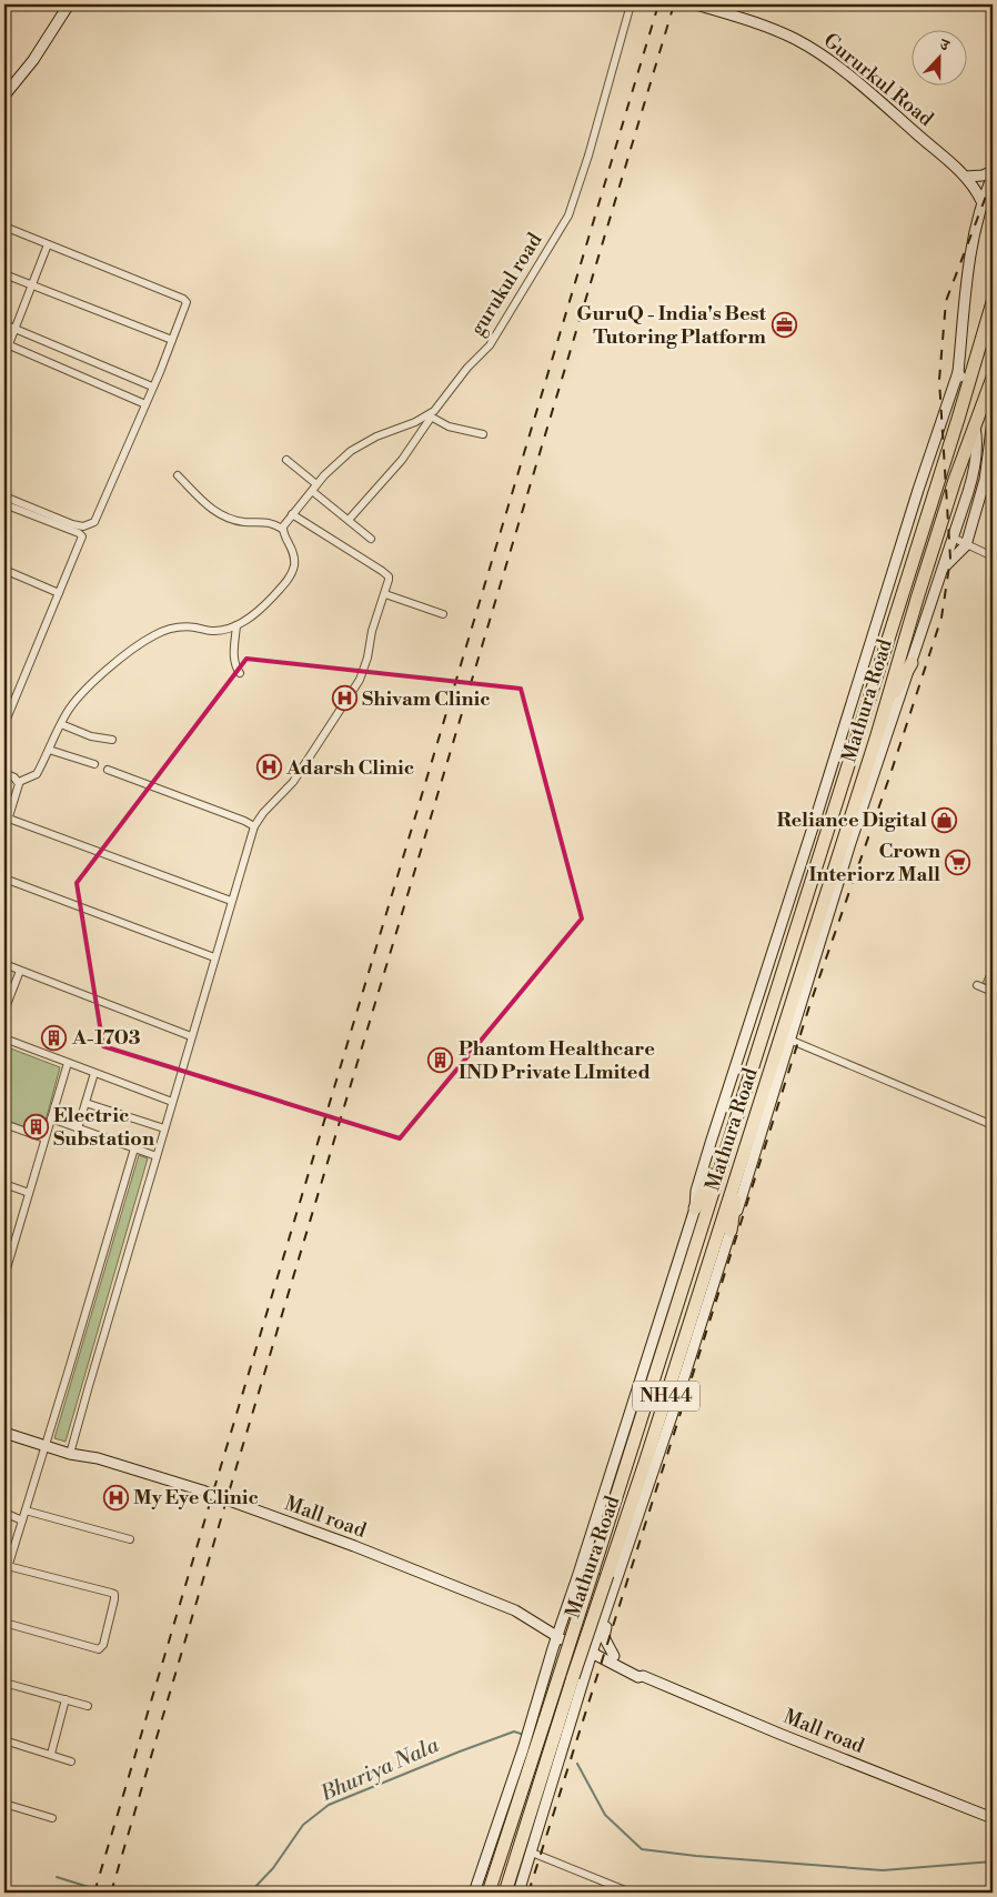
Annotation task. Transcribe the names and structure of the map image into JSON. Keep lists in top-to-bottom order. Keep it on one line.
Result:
{"streets":{"highway":["Mathura Road","NH44"],"main road":["Gururkul Road","Mall road"],"street":["gurukul road"]},"water":["Bhuriya Nala"],"places":{"office":["GuruQ - India's Best Tutoring Platform"],"hospital":["Shivam Clinic","Adarsh Clinic","My Eye Clinic"],"shop":["Reliance Digital"],"supermarket":["Crown Interiorz Mall"],"building":["A-1703","Phantom Healthcare IND Private LImited","Electric Substation"]},"north":"top"}
